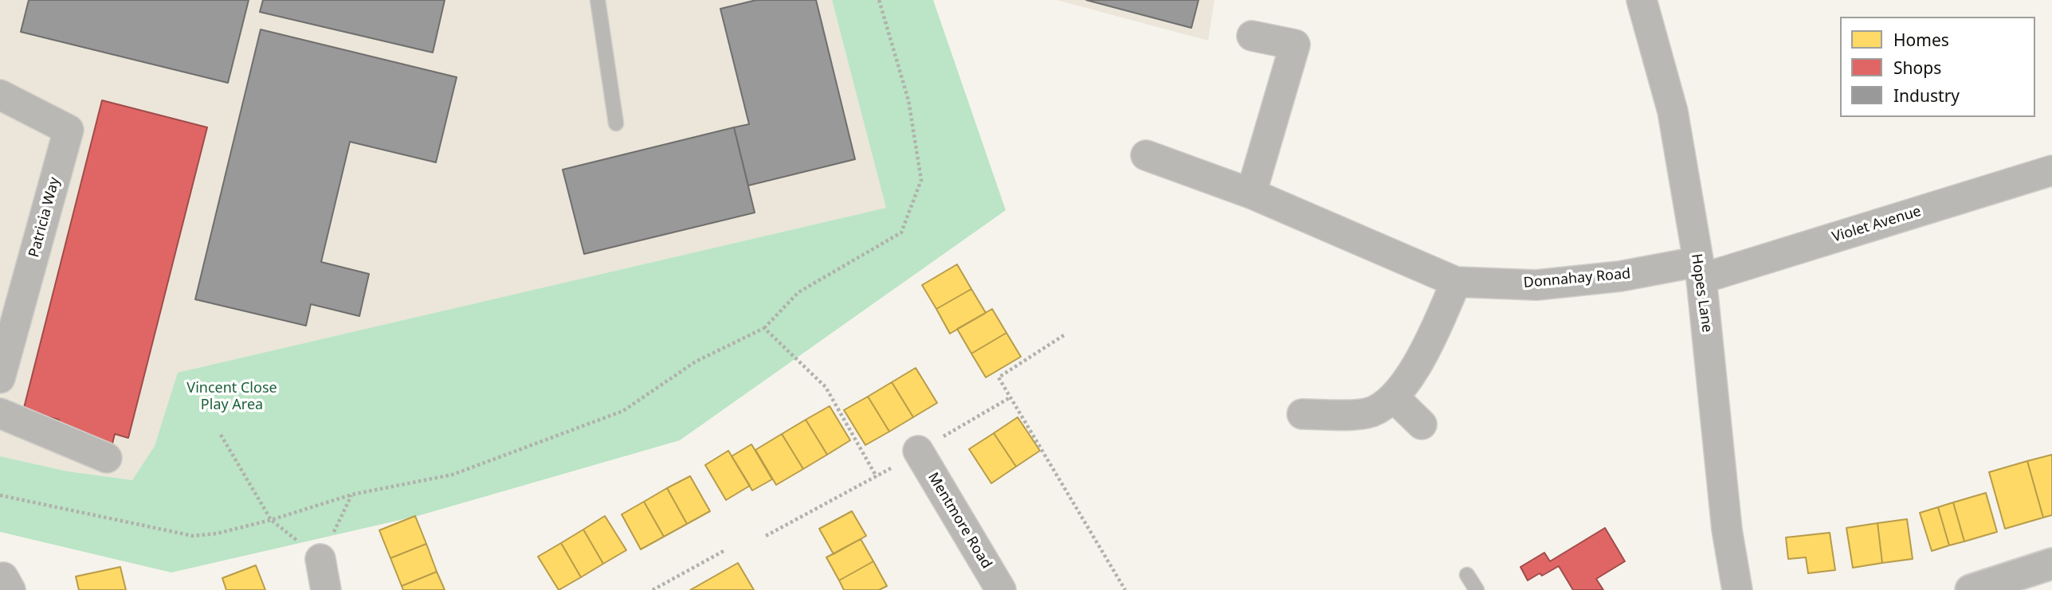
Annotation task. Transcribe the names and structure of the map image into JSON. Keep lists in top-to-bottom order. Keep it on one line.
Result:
{"streets":{"street":["Patricia Way","Violet Avenue","Donnahay Road","Hopes Lane","Mentmore Road"]},"crossings":[["Violet Avenue","Donnahay Road"],["Violet Avenue","Hopes Lane"],["Donnahay Road","Hopes Lane"]],"parks":["Vincent Close Play Area"],"legend":["Homes","Shops","Industry"]}
